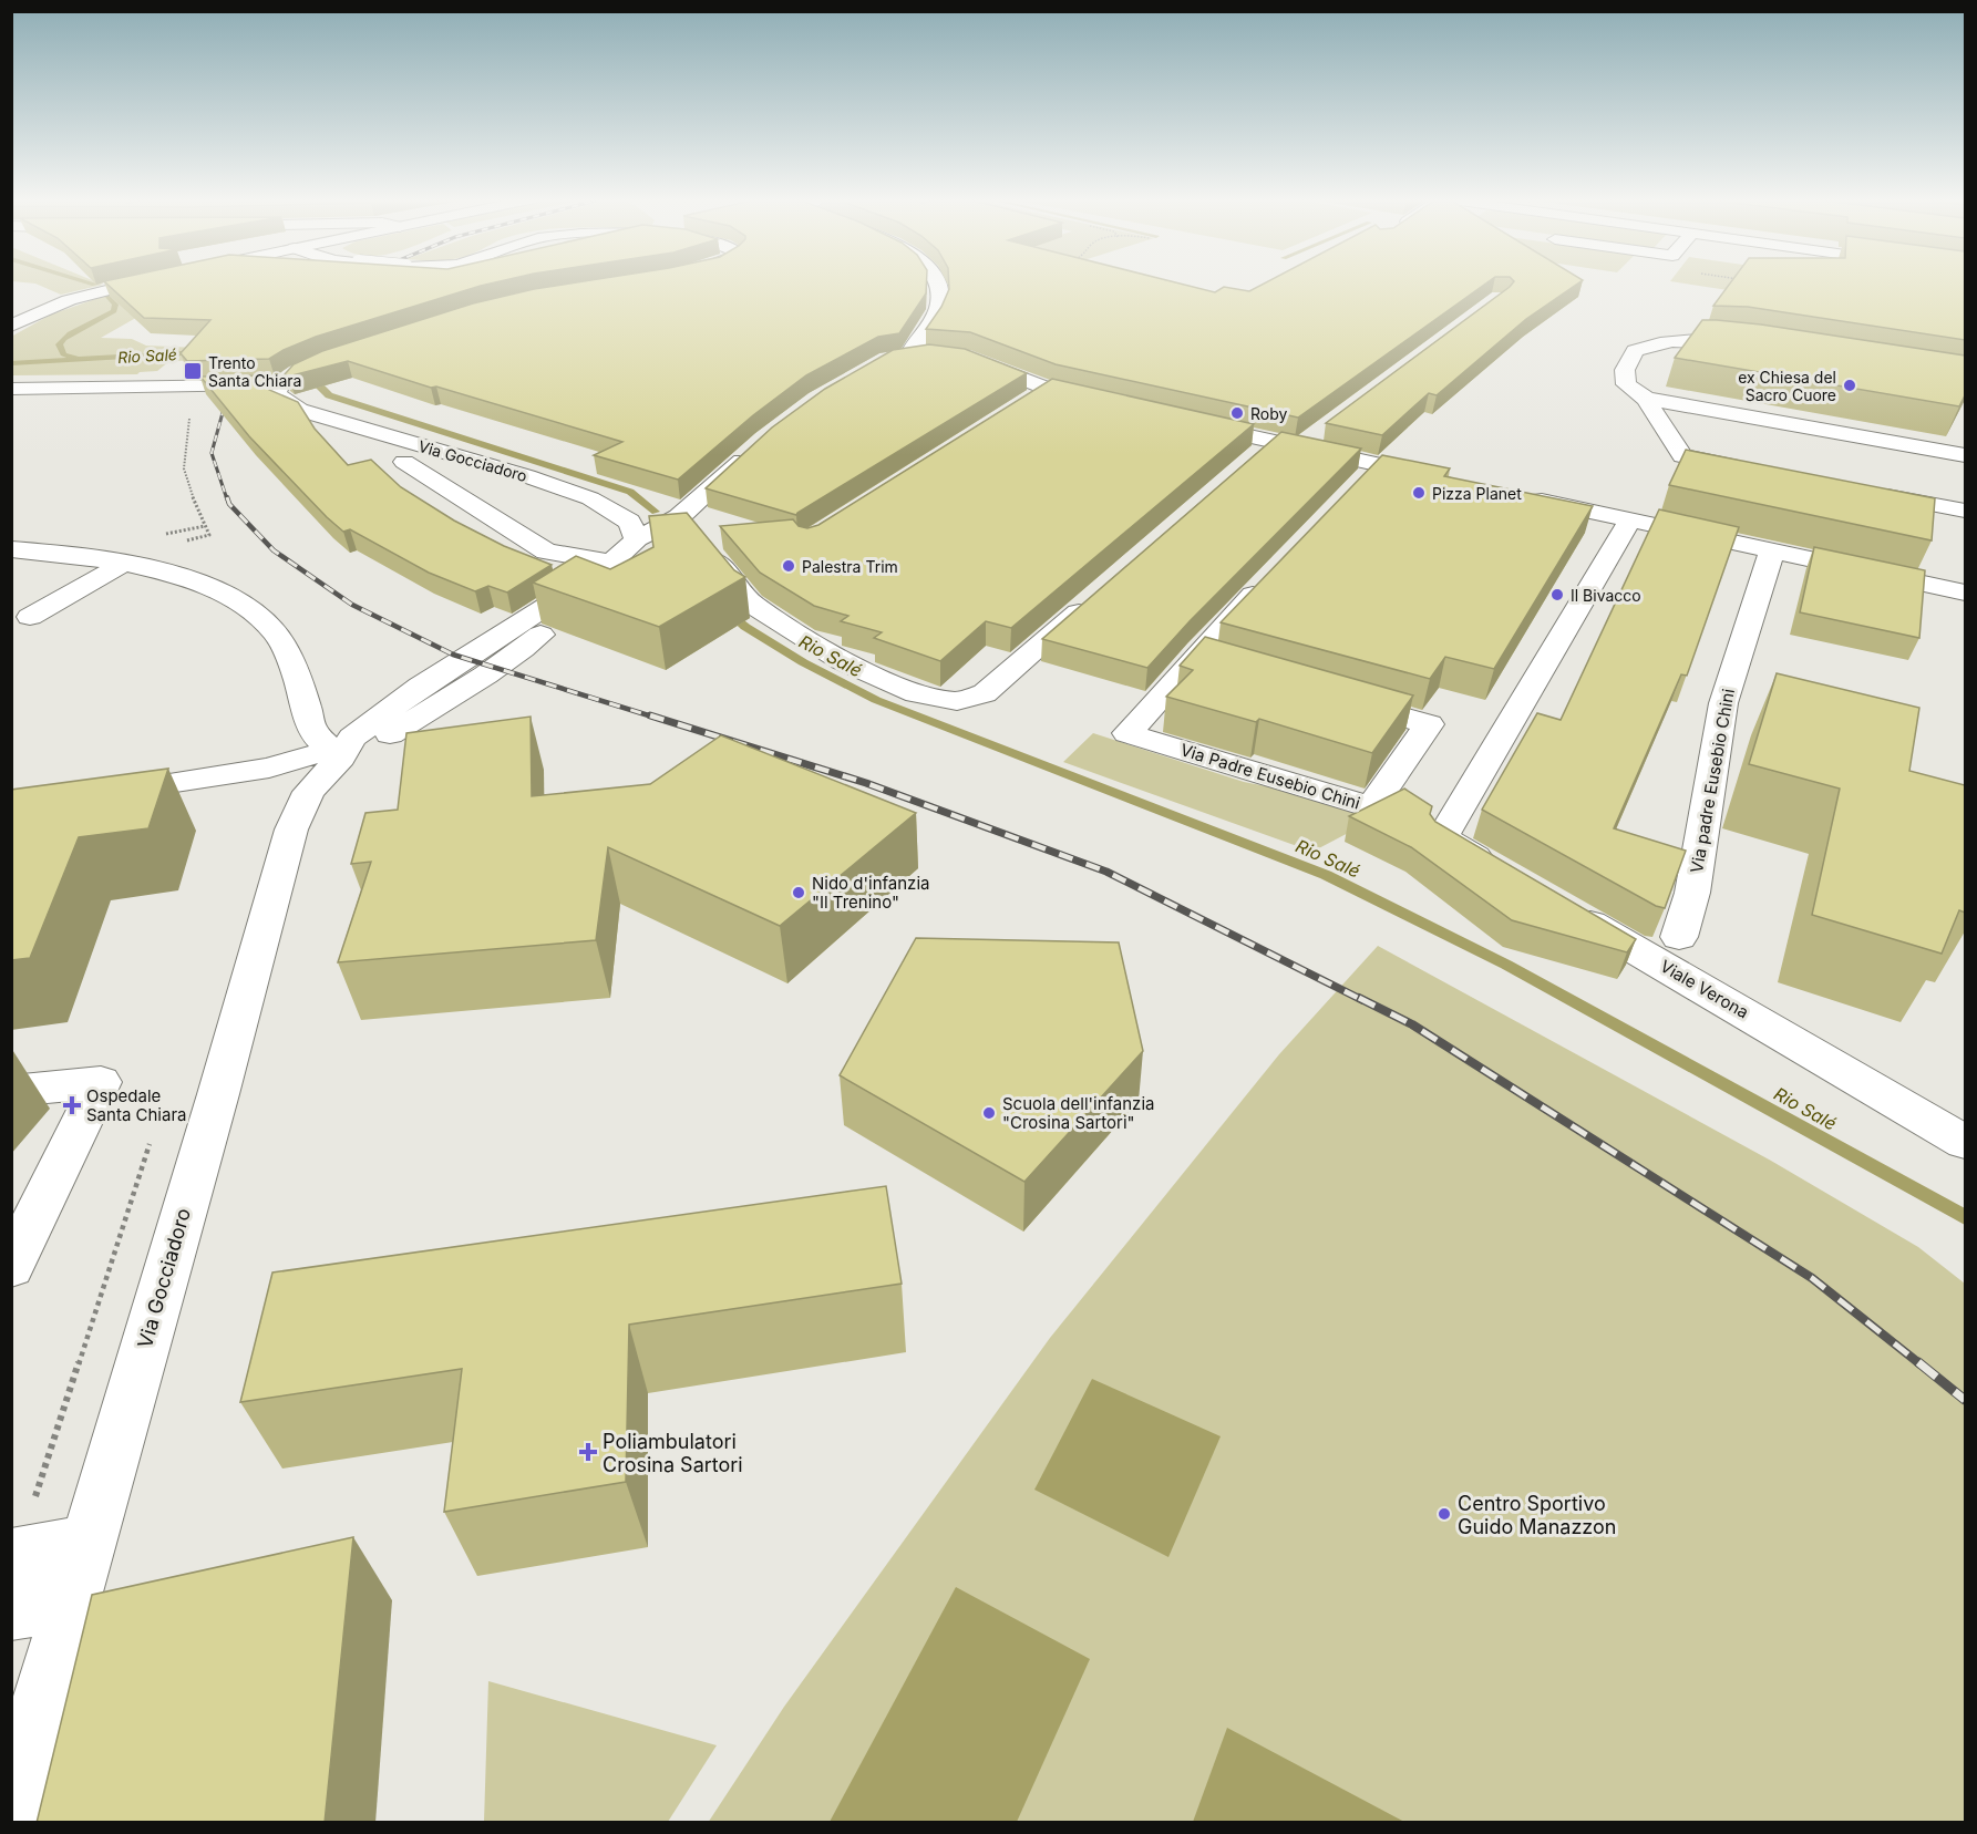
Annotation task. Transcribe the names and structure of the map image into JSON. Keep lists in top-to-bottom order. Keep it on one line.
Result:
{"streets":{"street":["Via Gocciadoro","Via Padre Eusebio Chini","Via padre Eusebio Chini","Viale Verona"]},"water":["Rio Salé"],"places":{"transit":["Trento Santa Chiara"],"other":["ex Chiesa del Sacro Cuore","Roby","Pizza Planet","Palestra Trim","Il Bivacco","Nido d'infanzia \"Il Trenino\"","Scuola dell'infanzia \"Crosina Sartori\"","Centro Sportivo Guido Manazzon"],"health":["Ospedale Santa Chiara","Poliambulatori Crosina Sartori"]}}
